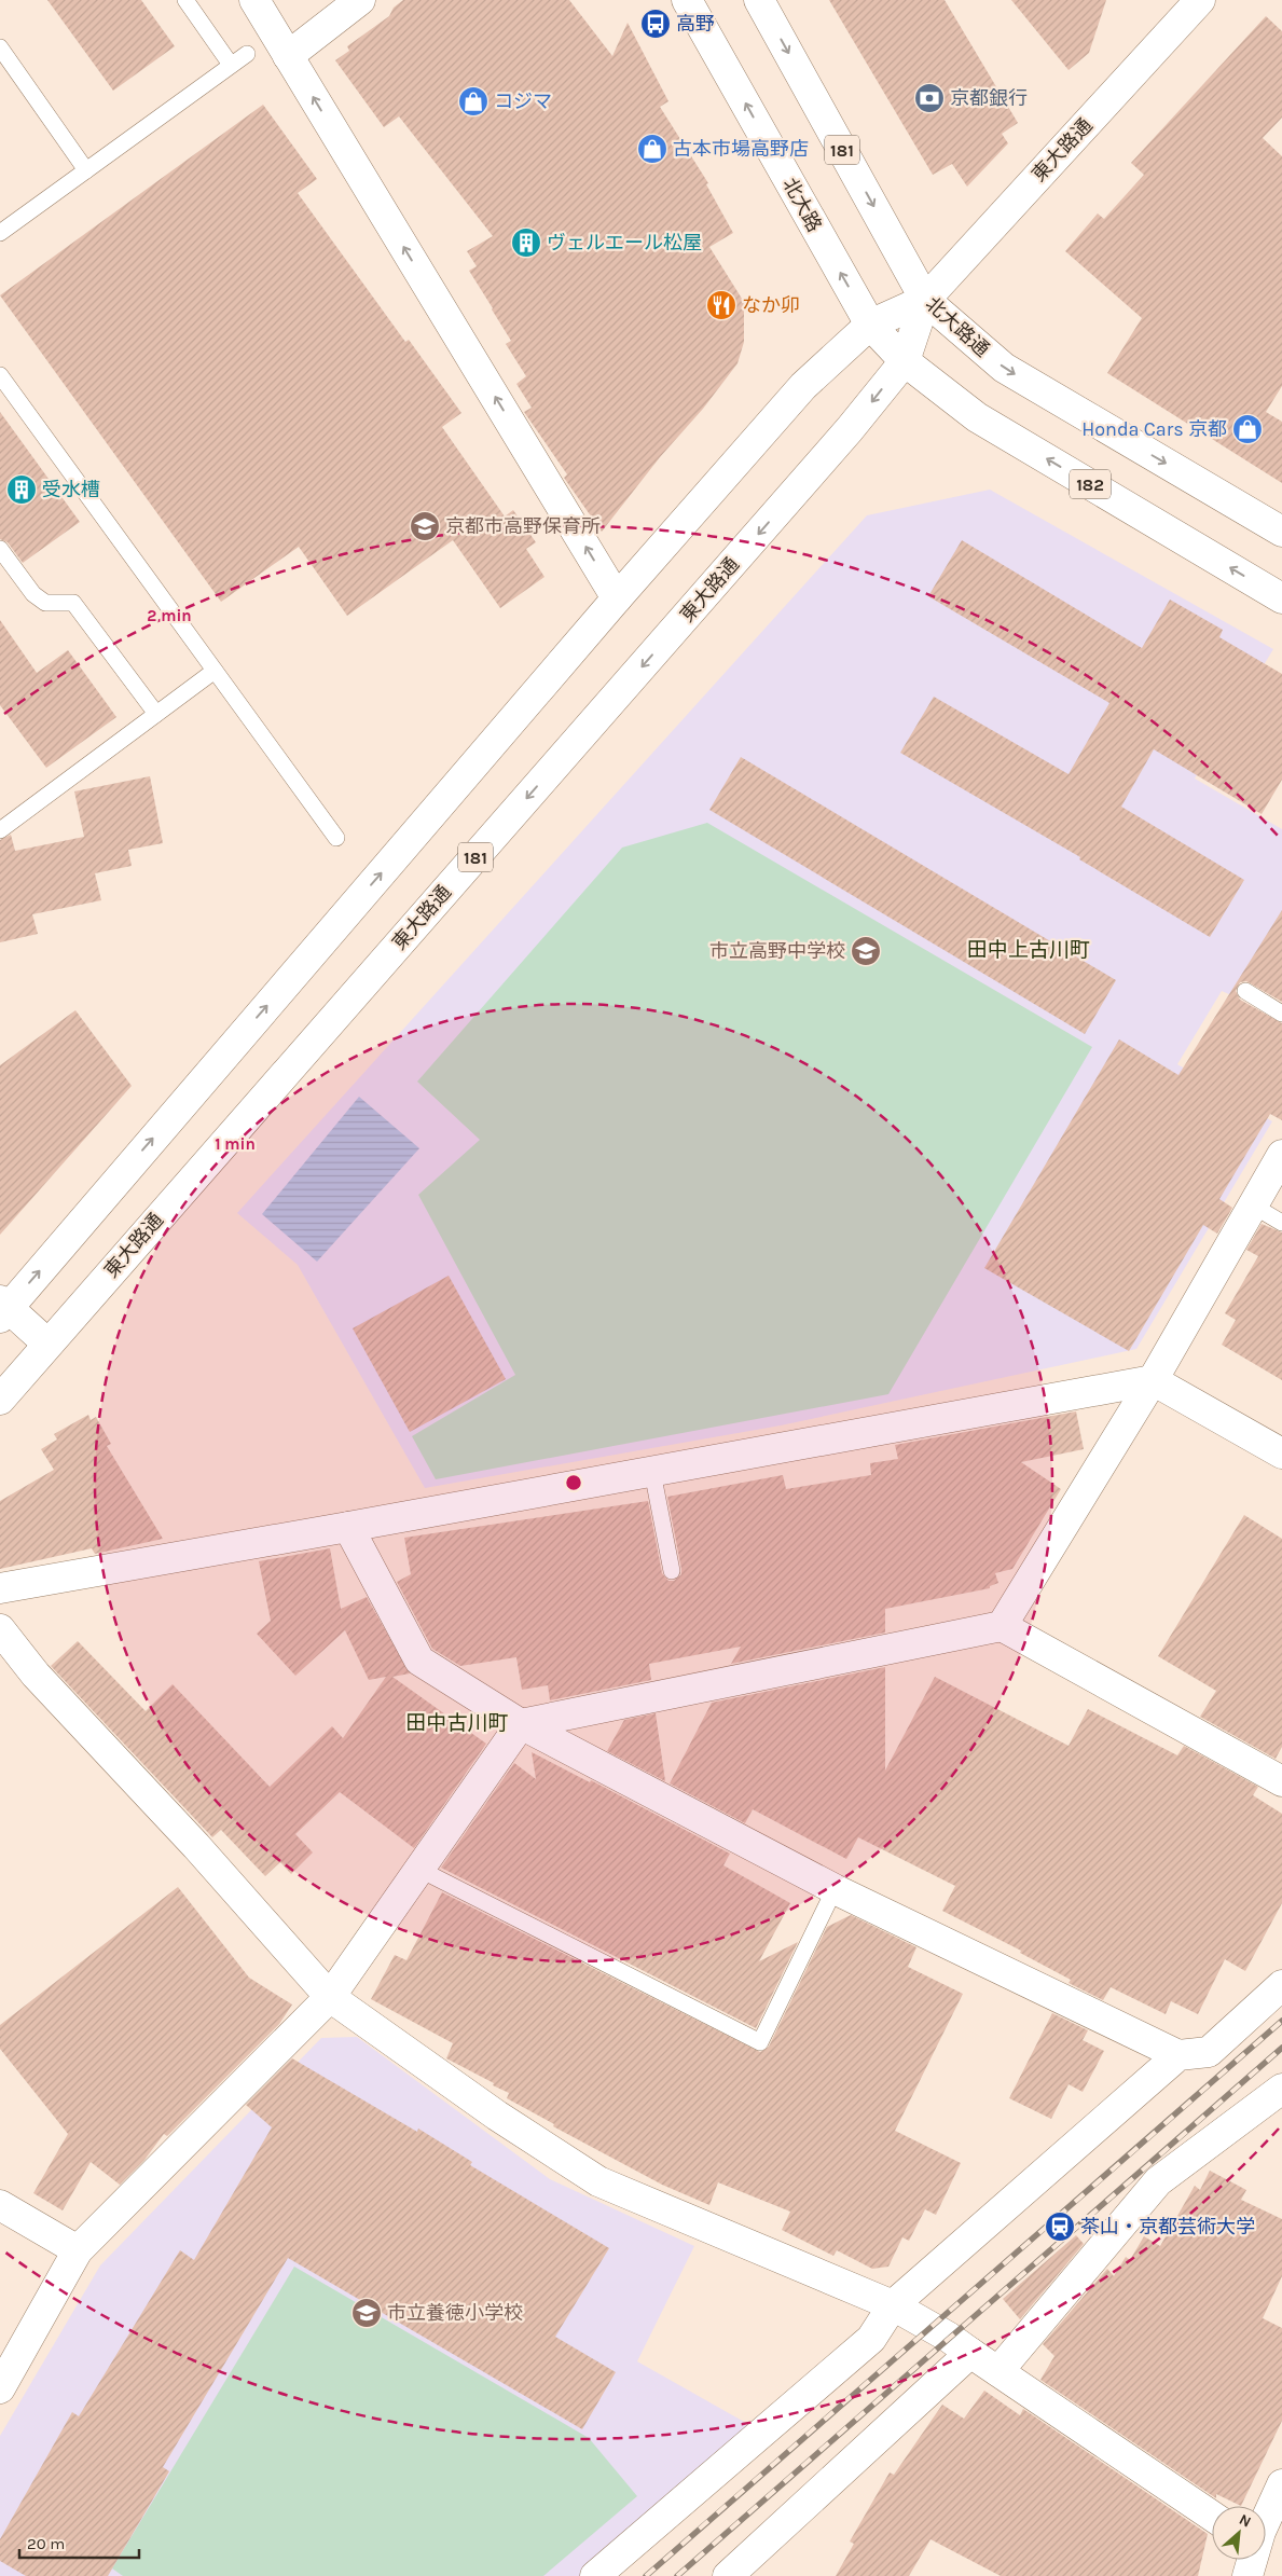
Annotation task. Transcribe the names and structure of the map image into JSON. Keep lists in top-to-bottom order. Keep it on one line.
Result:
{"streets":{"street":["181","東大路通","北大路","北大路通","182"]},"crossings":[["東大路通","北大路"],["東大路通","北大路通"],["東大路通","182"],["北大路","182"]],"one_way":["北大路"],"districts":["田中上古川町","田中古川町"],"places":{"bus stop":["高野"],"bank":["京都銀行"],"shop":["コジマ","古本市場高野店","Honda Cars 京都"],"building":["ヴェルエール松屋","受水槽"],"restaurant":["なか卯"],"school or university":["京都市高野保育所","市立高野中学校","市立養徳小学校"],"station":["茶山・京都芸術大学"]},"scale_bar":"20 m","north":"top right","rings":["2 min","1 min"]}
